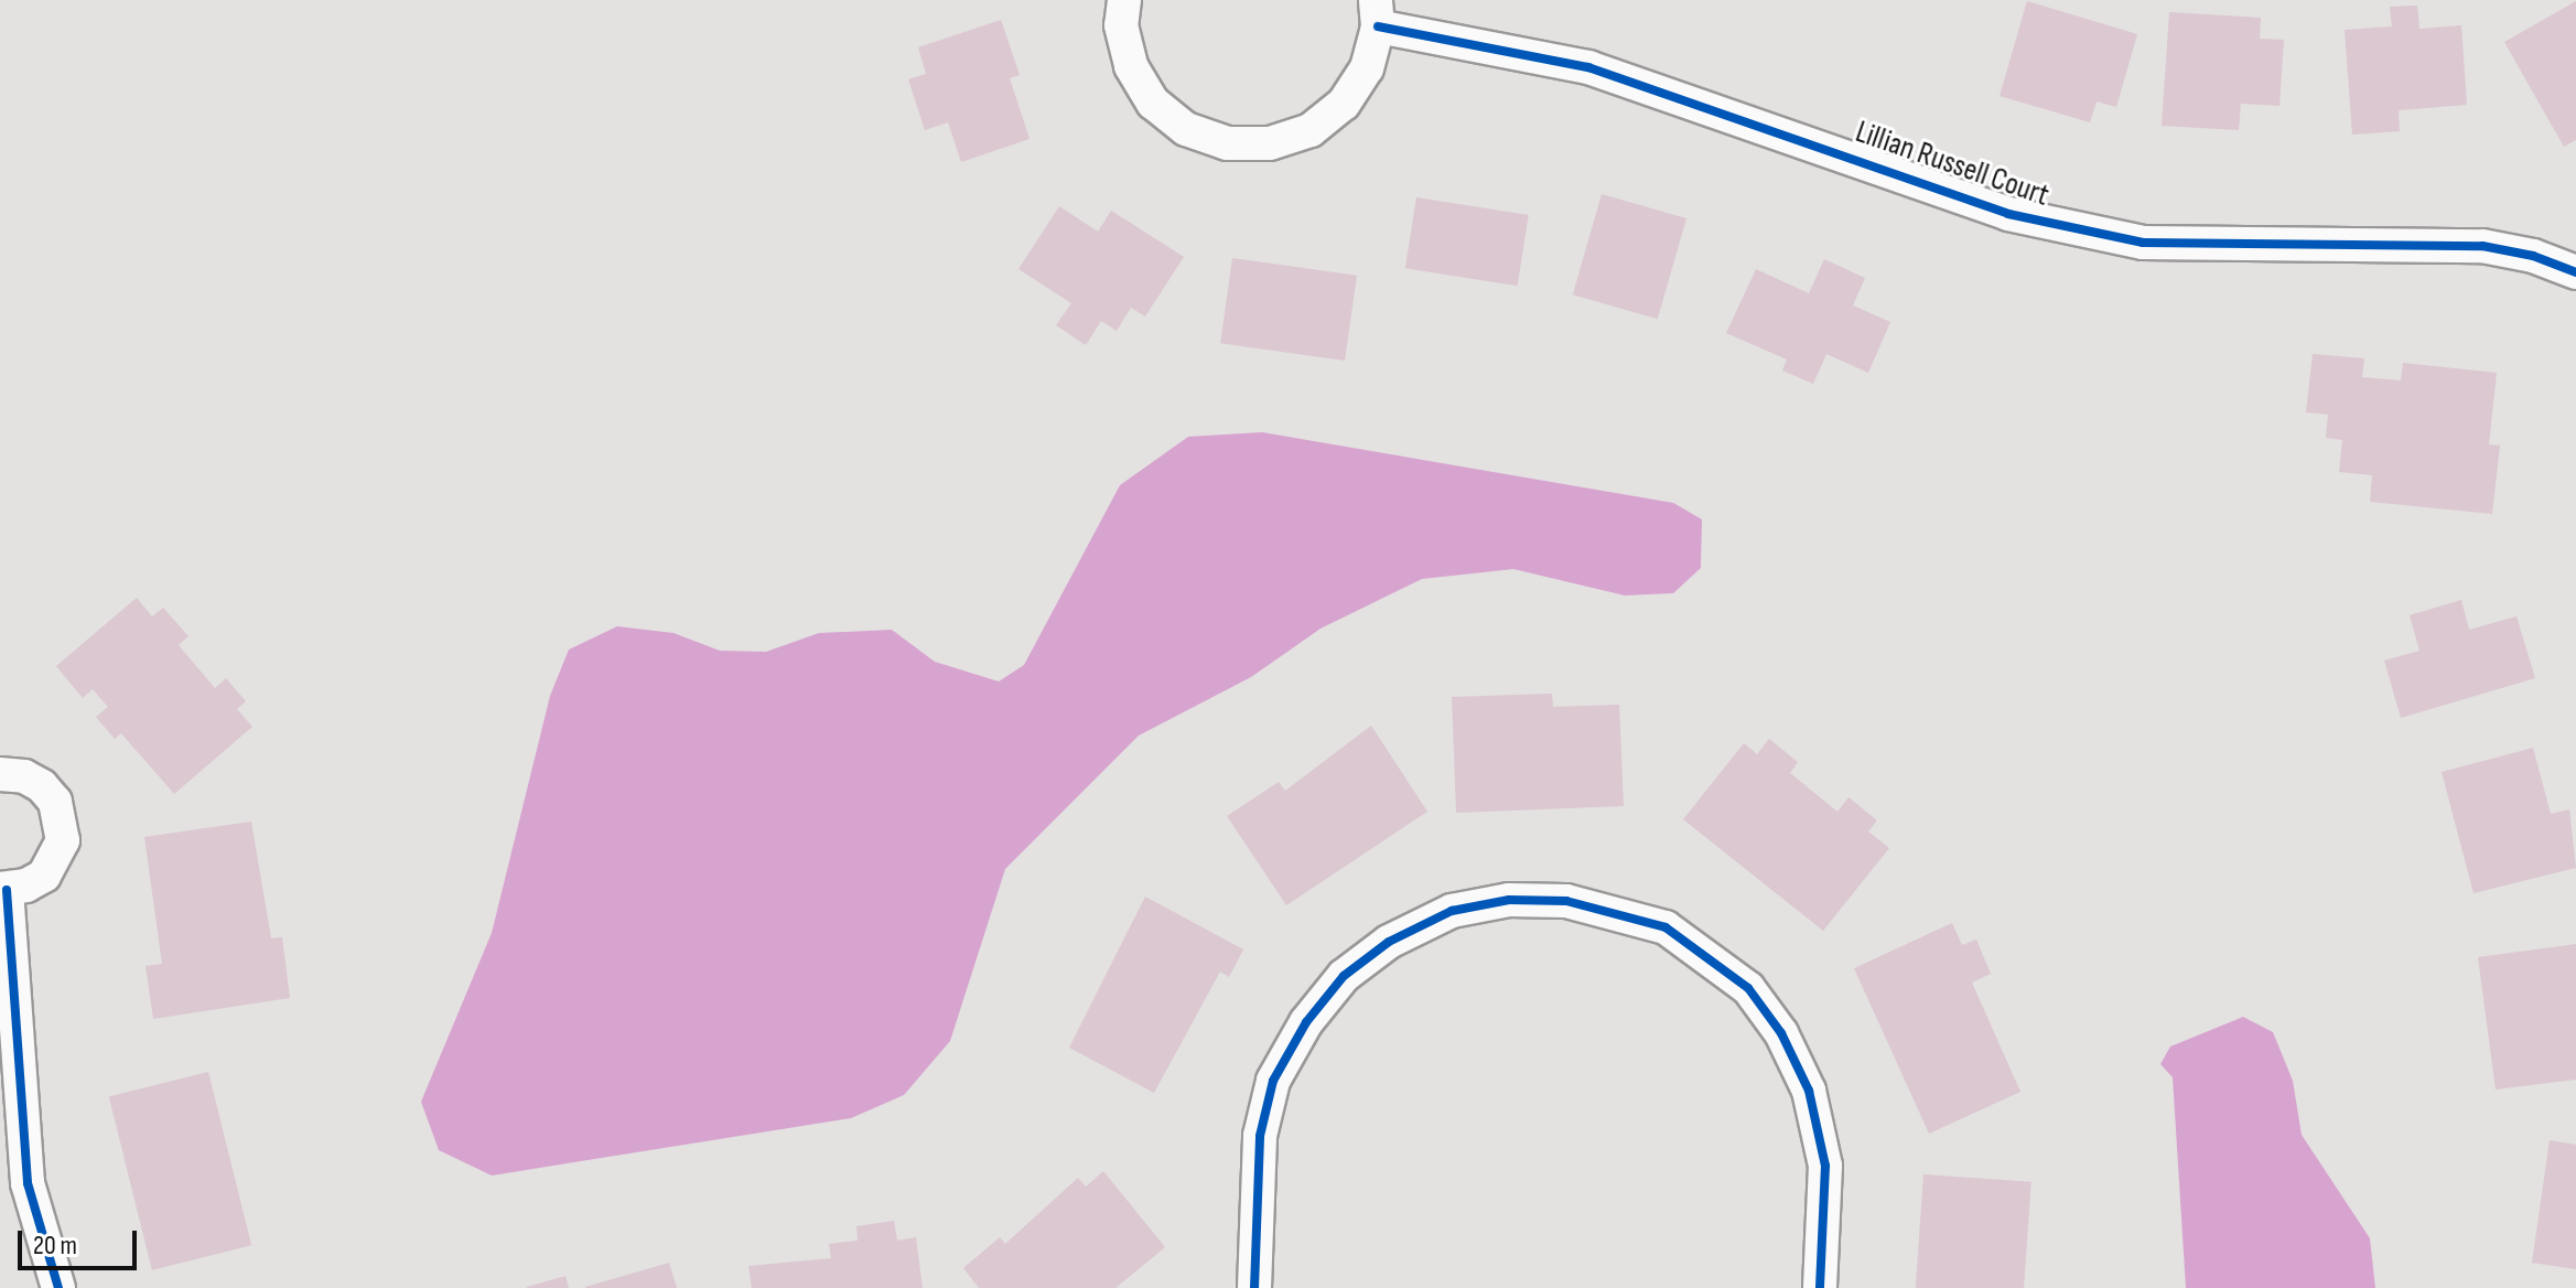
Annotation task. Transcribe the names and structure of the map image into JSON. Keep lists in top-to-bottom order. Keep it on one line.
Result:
{"streets":{"street":["Lillian Russell Court"]},"scale_bar":"20 m"}
